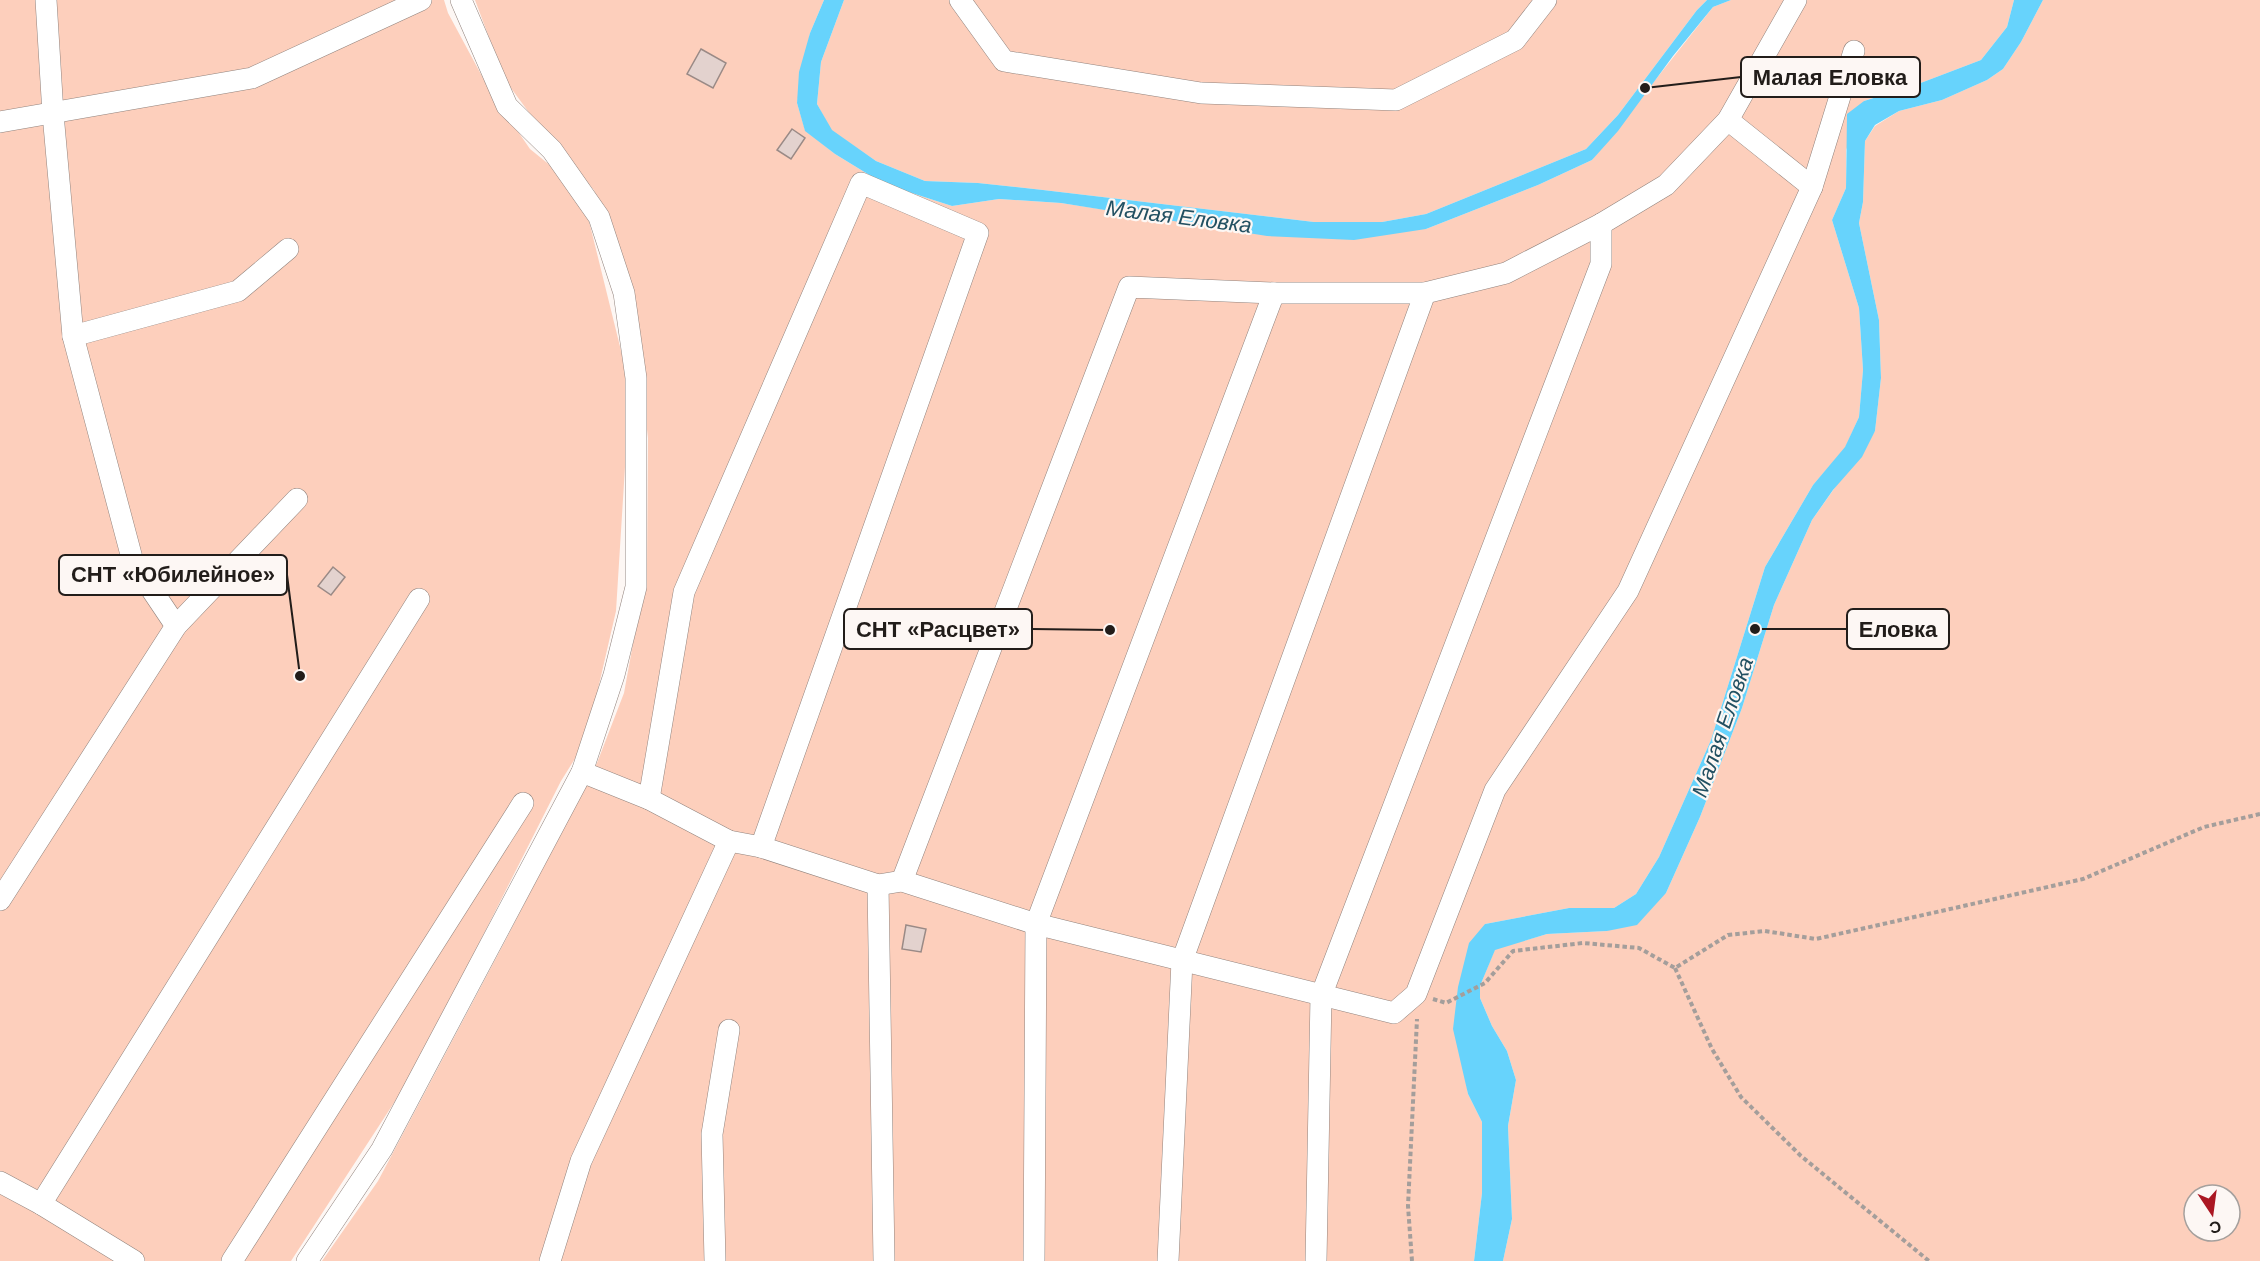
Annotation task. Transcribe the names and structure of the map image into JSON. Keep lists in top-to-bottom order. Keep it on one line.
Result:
{"water":["Малая Еловка"],"places":["Малая Еловка","Еловка","СНТ «Расцвет»","СНТ «Юбилейное»"],"north":"bottom"}
